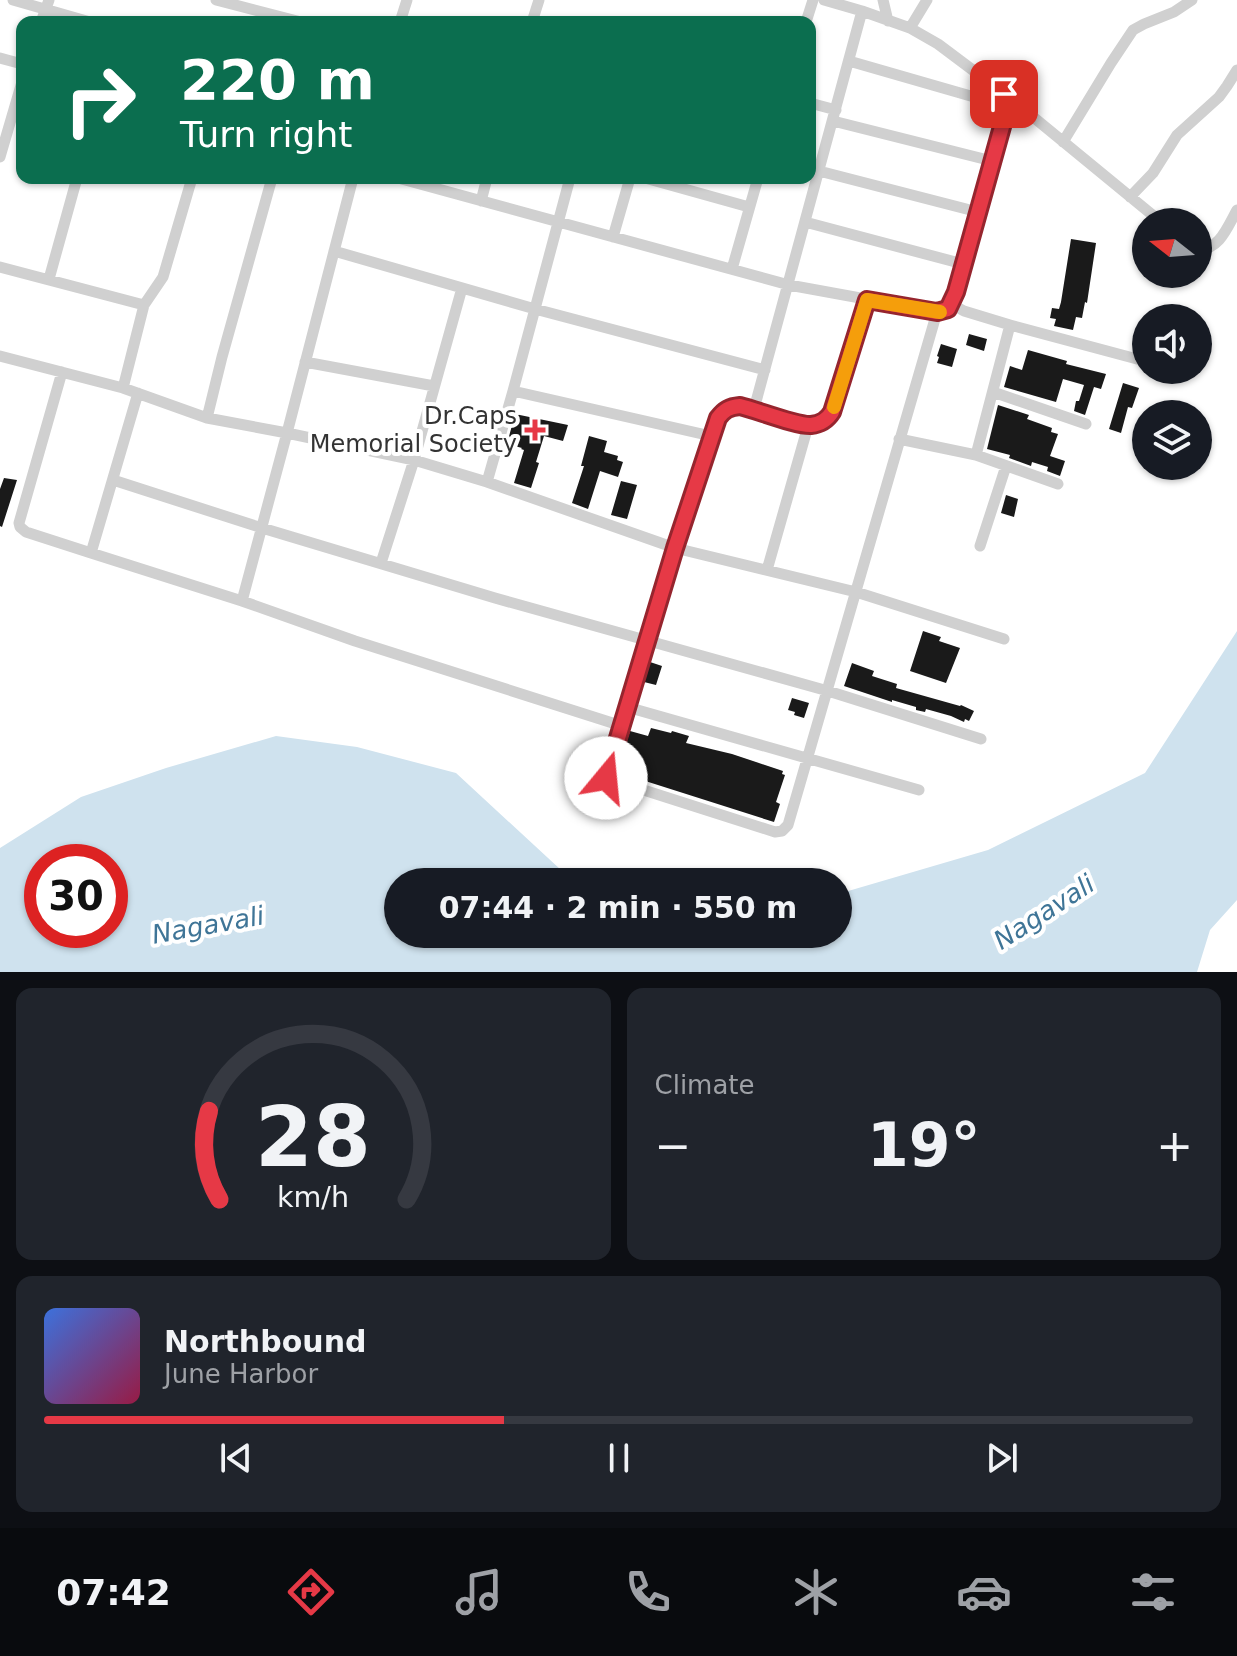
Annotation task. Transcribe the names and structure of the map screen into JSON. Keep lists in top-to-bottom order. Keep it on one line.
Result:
{"water":["Nagavali"],"places":{"health":["Dr.Caps Memorial Society"]},"north":"left","page":{"turn":["220 m","Turn right"],"limit":"30","trip":"07:44 · 2 min · 550 m","tile":"Climate","heat":["−","19°","+"],"song":["Northbound","June Harbor"],"tabs":"07:42","gauge":["28","km/h"]}}
